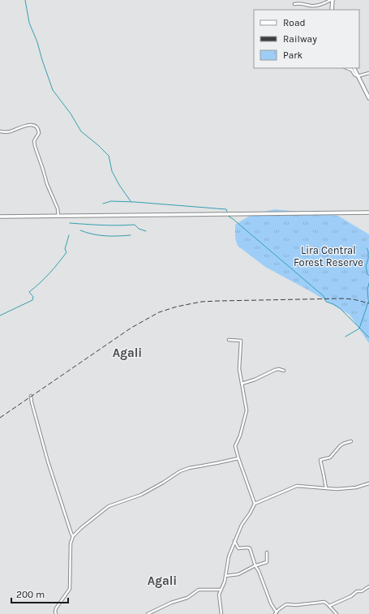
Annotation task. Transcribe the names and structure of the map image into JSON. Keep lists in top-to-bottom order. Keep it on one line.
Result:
{"districts":["Agali","Agali"],"parks":["Lira Central Forest Reserve"],"legend":["Road","Railway","Park"],"scale_bar":"200 m"}
